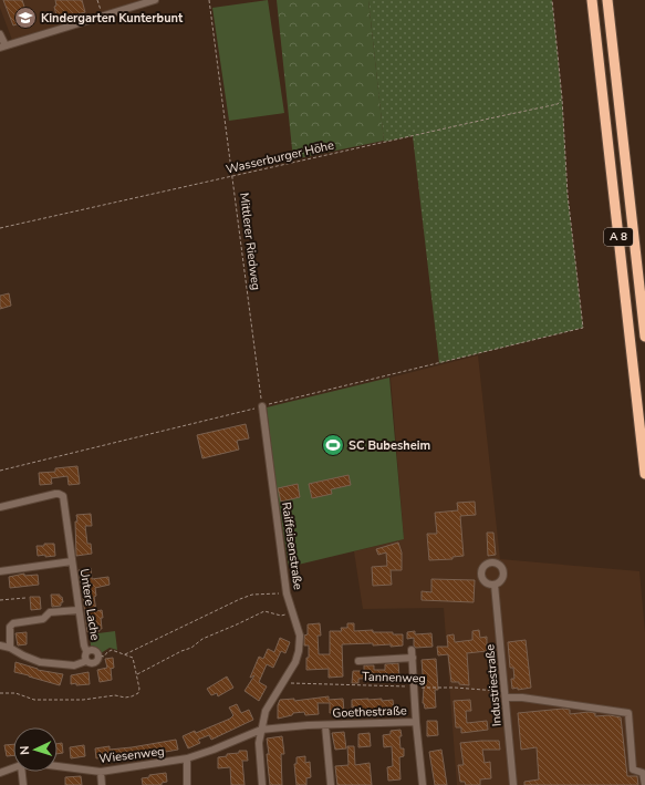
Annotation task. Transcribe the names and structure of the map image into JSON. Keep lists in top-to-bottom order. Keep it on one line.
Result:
{"streets":{"highway":["A 8"],"street":["Raiffeisenstraße","Untere Lache","Industriestraße","Goethestraße","Wiesenweg"],"path":["Wasserburger Höhe","Mittlerer Riedweg","Tannenweg"]},"crossings":[["Wasserburger Höhe","Mittlerer Riedweg"],["Mittlerer Riedweg","Raiffeisenstraße"],["Raiffeisenstraße","Tannenweg"],["Raiffeisenstraße","Goethestraße"],["Raiffeisenstraße","Wiesenweg"],["Tannenweg","Industriestraße"],["Goethestraße","Wiesenweg"]],"places":{"school or university":["Kindergarten Kunterbunt"],"sports":["SC Bubesheim"]},"north":"left"}
